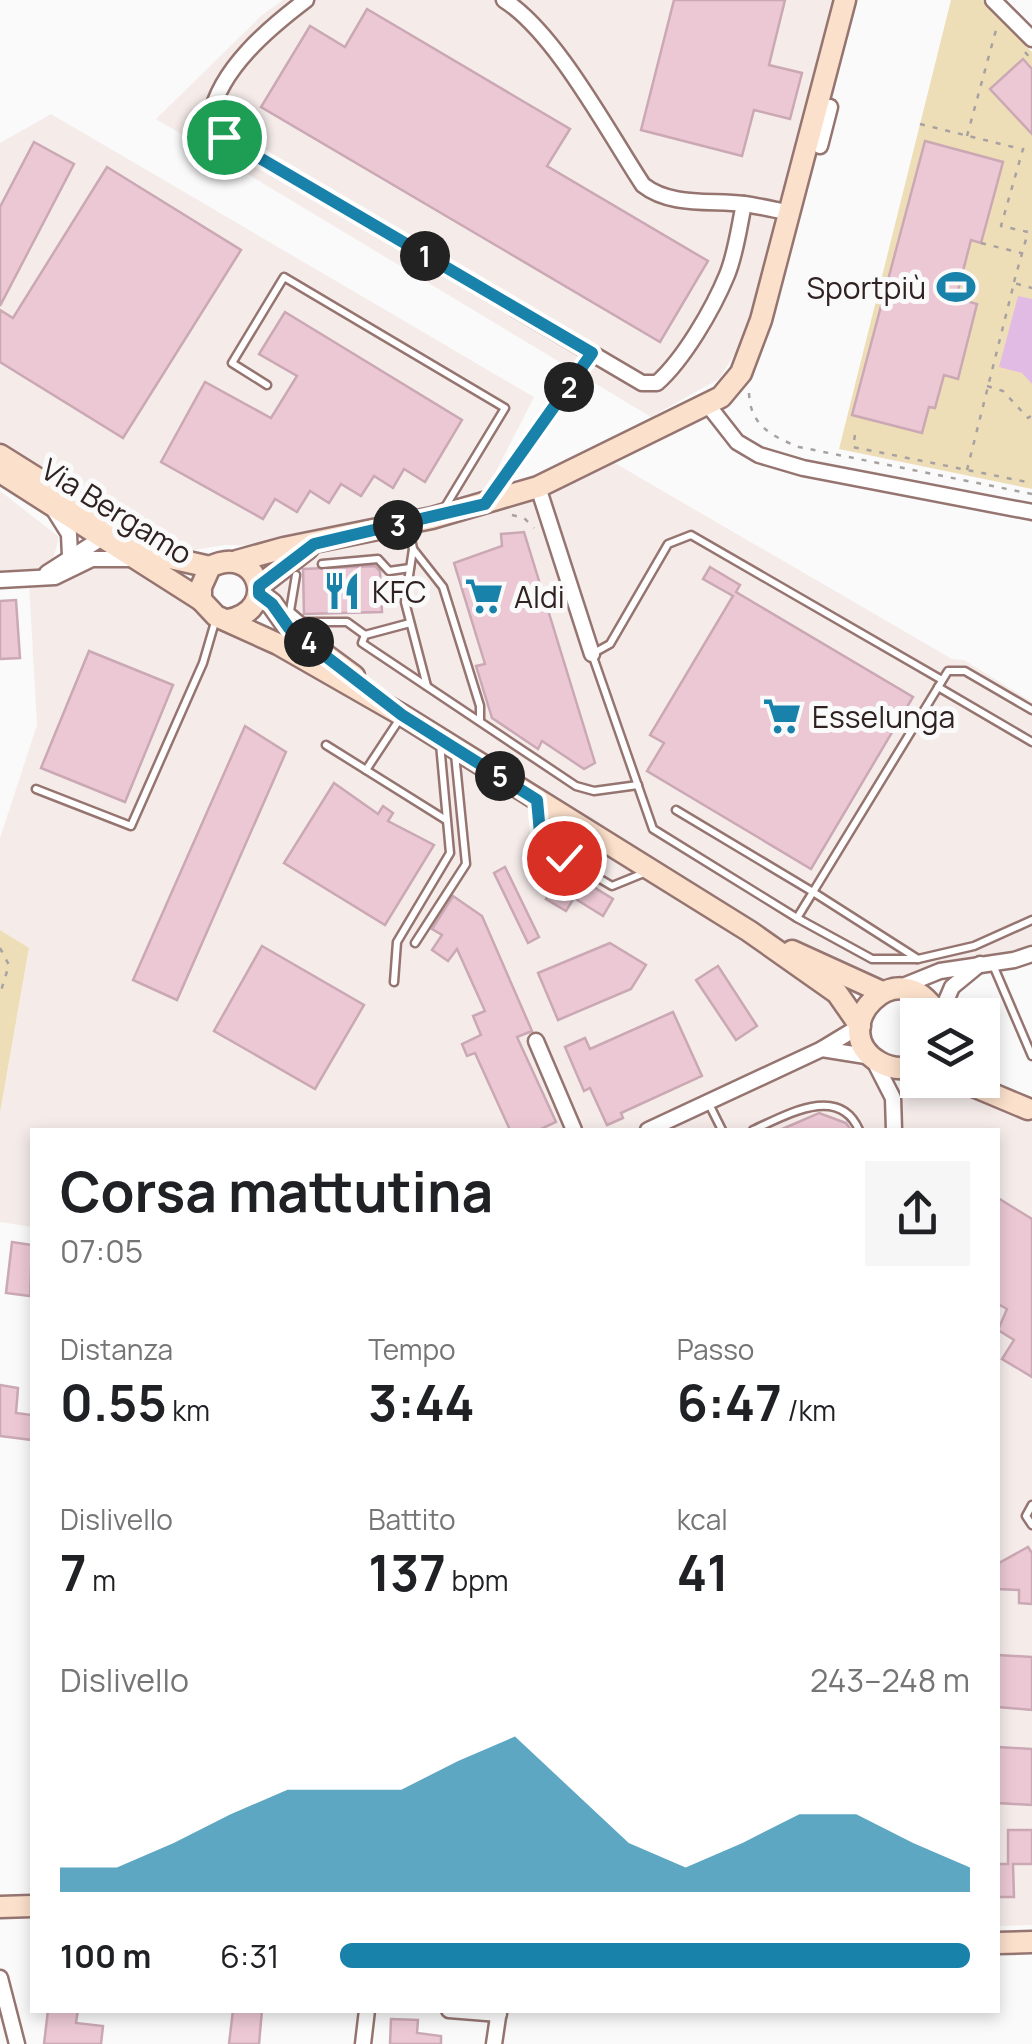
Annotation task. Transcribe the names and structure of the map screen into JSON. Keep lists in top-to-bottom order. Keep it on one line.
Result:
{"streets":{"main road":["Via Bergamo"]},"places":{"sports":["Sportpiù"],"restaurant":["KFC"],"supermarket":["Aldi","Esselunga"]},"page":{"pins":["1","2","3","4","5"],"heading":["Corsa mattutina","07:05"],"stats":[["Distanza","0.55 km"],["Tempo","3:44"],["Passo","6:47 /km"],["Dislivello","7 m"],["Battito","137 bpm"],["kcal","41"]],"chart":["Dislivello","243–248 m"],"list":[{"name":"100 m","note":"6:31"}]}}
